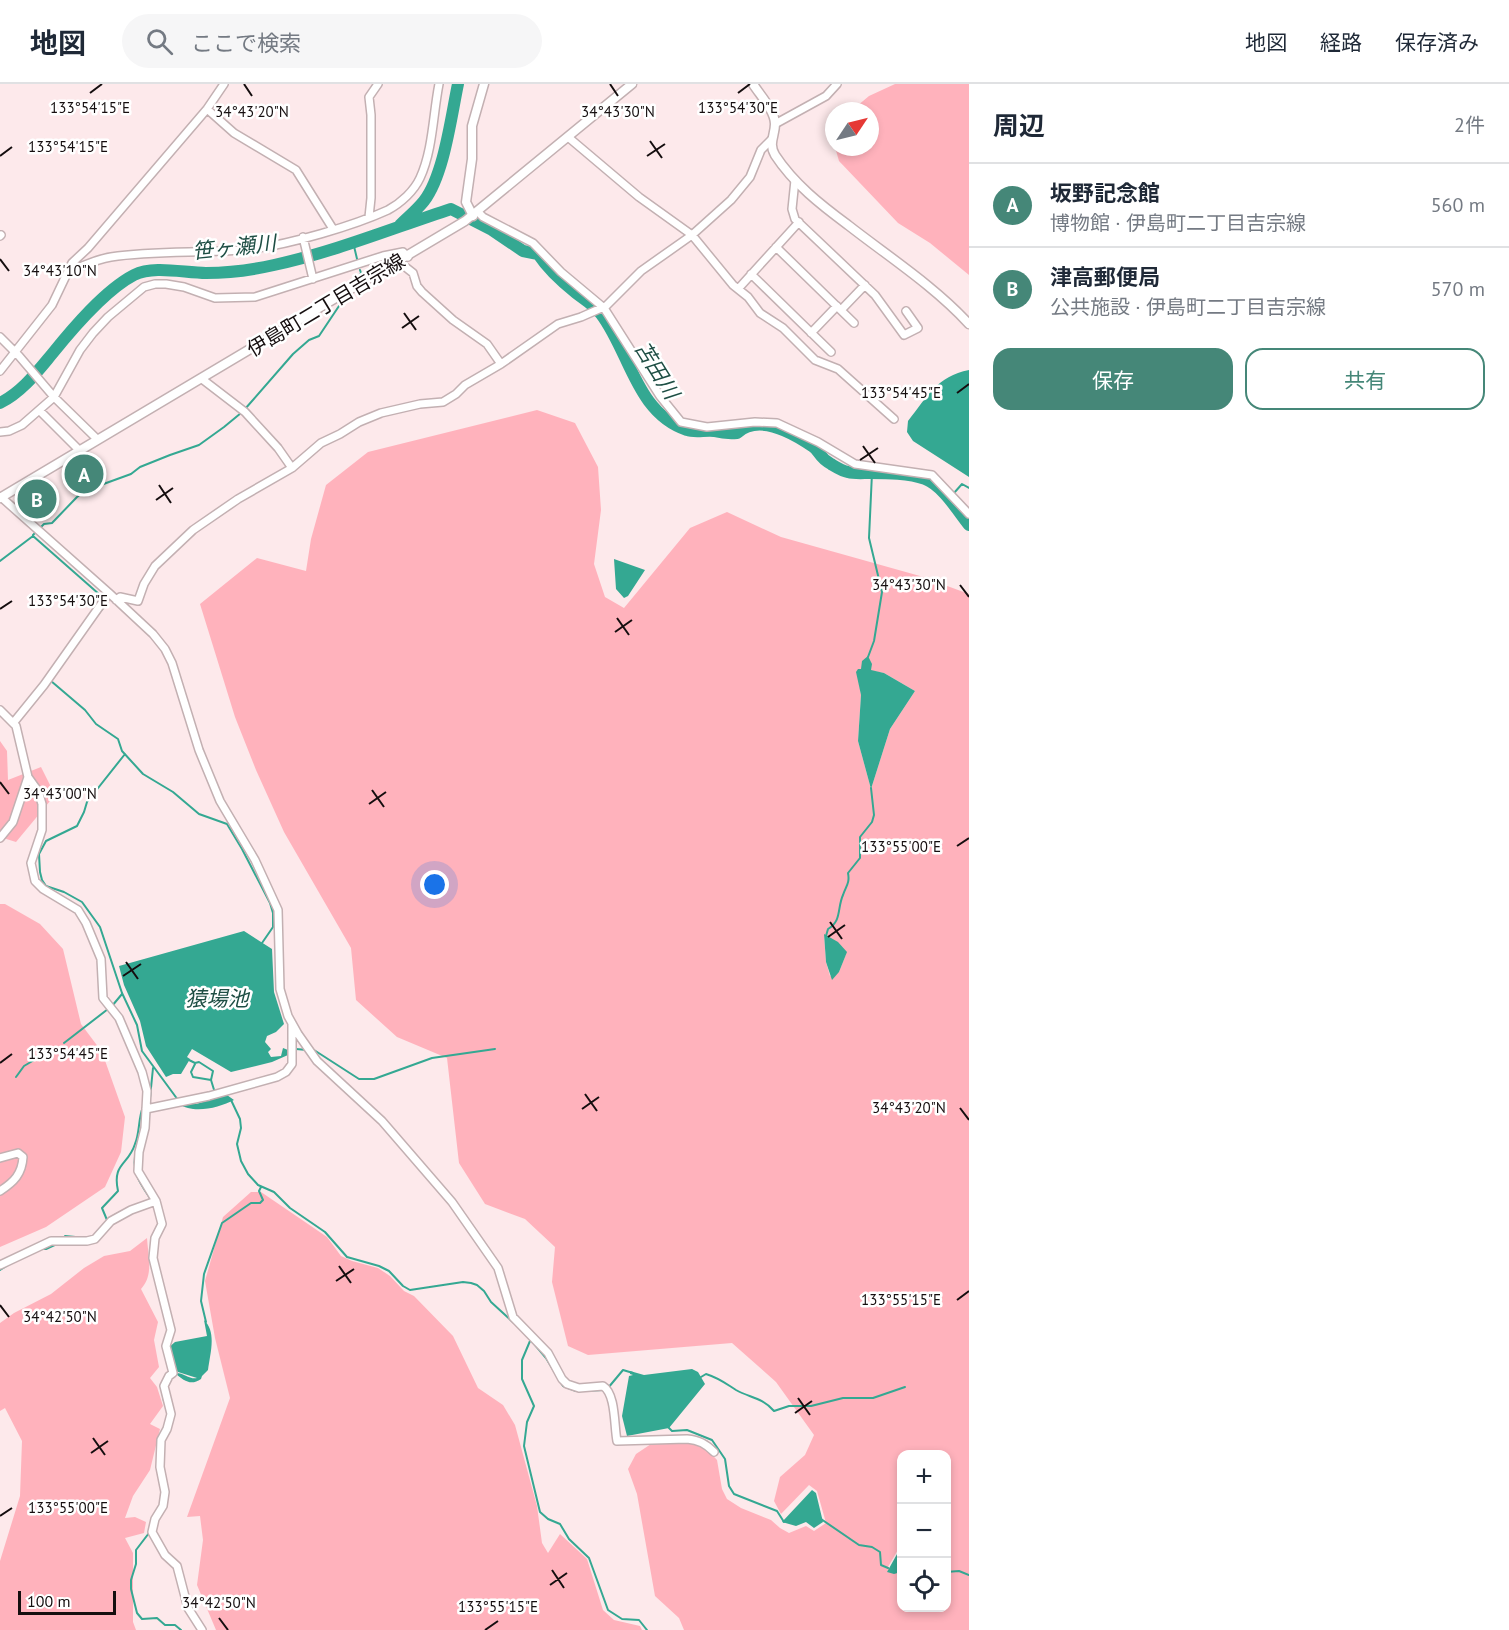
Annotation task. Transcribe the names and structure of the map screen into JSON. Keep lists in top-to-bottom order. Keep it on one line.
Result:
{"streets":{"street":["伊島町二丁目吉宗線"]},"water":["笹ヶ瀬川","苫田川","猿場池"],"scale_bar":"100 m","north":"top right","page":{"header":"地図","search":"ここで検索","nav":["地図","経路","保存済み"],"heading":["周辺","2件"],"list":[{"mark":"A","name":"坂野記念館","note":"博物館 · 伊島町二丁目吉宗線","value":"560 m"},{"mark":"B","name":"津高郵便局","note":"公共施設 · 伊島町二丁目吉宗線","value":"570 m"}],"buttons":["保存","共有"],"pins":["A","B"],"map_buttons":["+","−"],"scale":"100 m"},"coordinates":["133°54'15\"E","133°54'30\"E","34°43'20\"N","34°43'30\"N","34°43'10\"N","133°54'45\"E","34°43'00\"N","133°55'00\"E","133°55'15\"E","34°42'50\"N"]}
